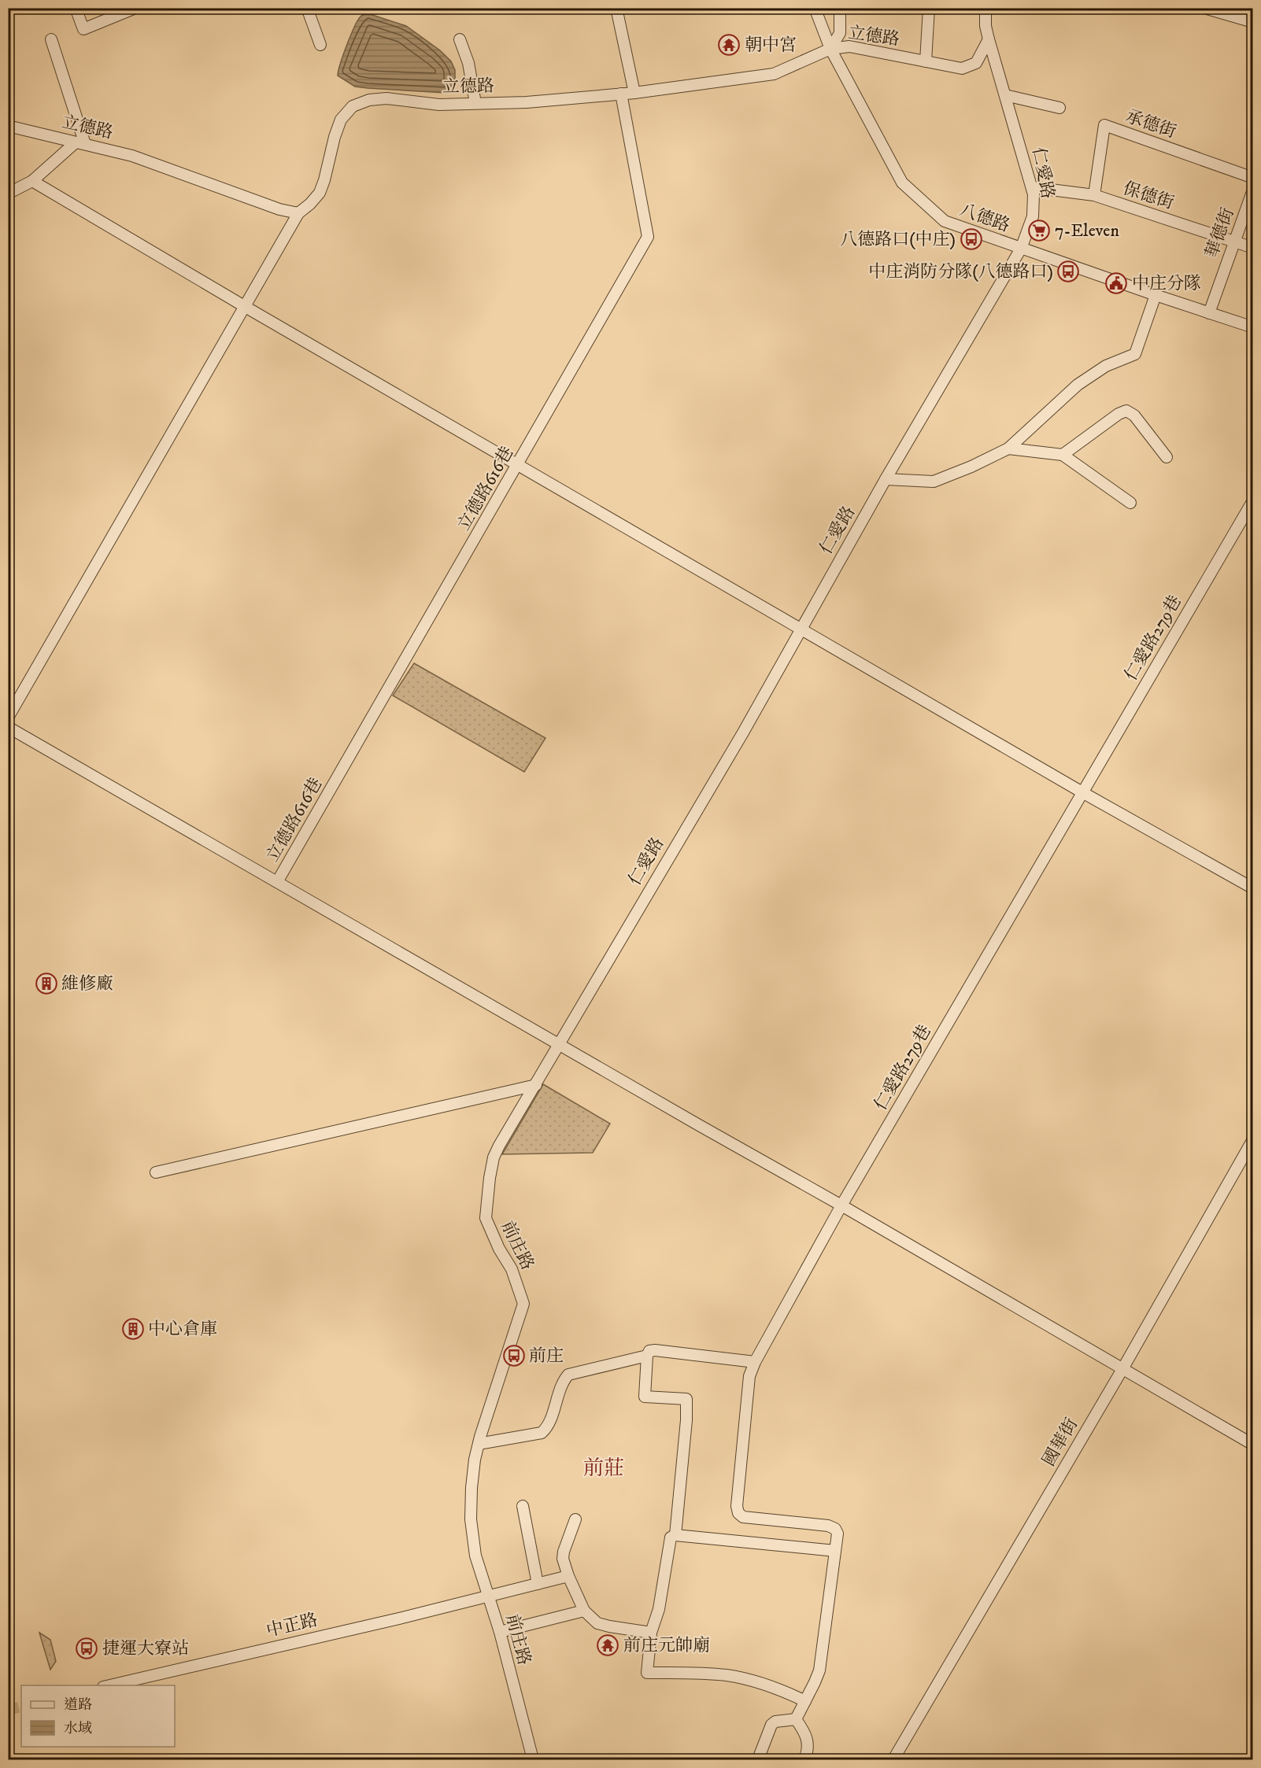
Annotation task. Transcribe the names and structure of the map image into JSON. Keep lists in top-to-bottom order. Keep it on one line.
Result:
{"streets":{"street":["立德路","承德街","仁愛路","保德街","八德路","華德街","立德路616巷","仁愛路279巷","前庄路","國華街","中正路"]},"crossings":[["立德路","仁愛路"],["立德路","八德路"],["立德路","立德路616巷"],["承德街","保德街"],["仁愛路","保德街"],["仁愛路","八德路"],["仁愛路","前庄路"],["保德街","華德街"],["八德路","華德街"],["前庄路","中正路"]],"districts":["前莊"],"places":{"temple":["朝中宮","前庄元帥廟"],"supermarket":["7-Eleven"],"bus stop":["八德路口(中庄)","中庄消防分隊(八德路口)","前庄","捷運大寮站"],"public building":["中庄分隊"],"building":["維修廠","中心倉庫"]},"legend":["道路","水域"]}
